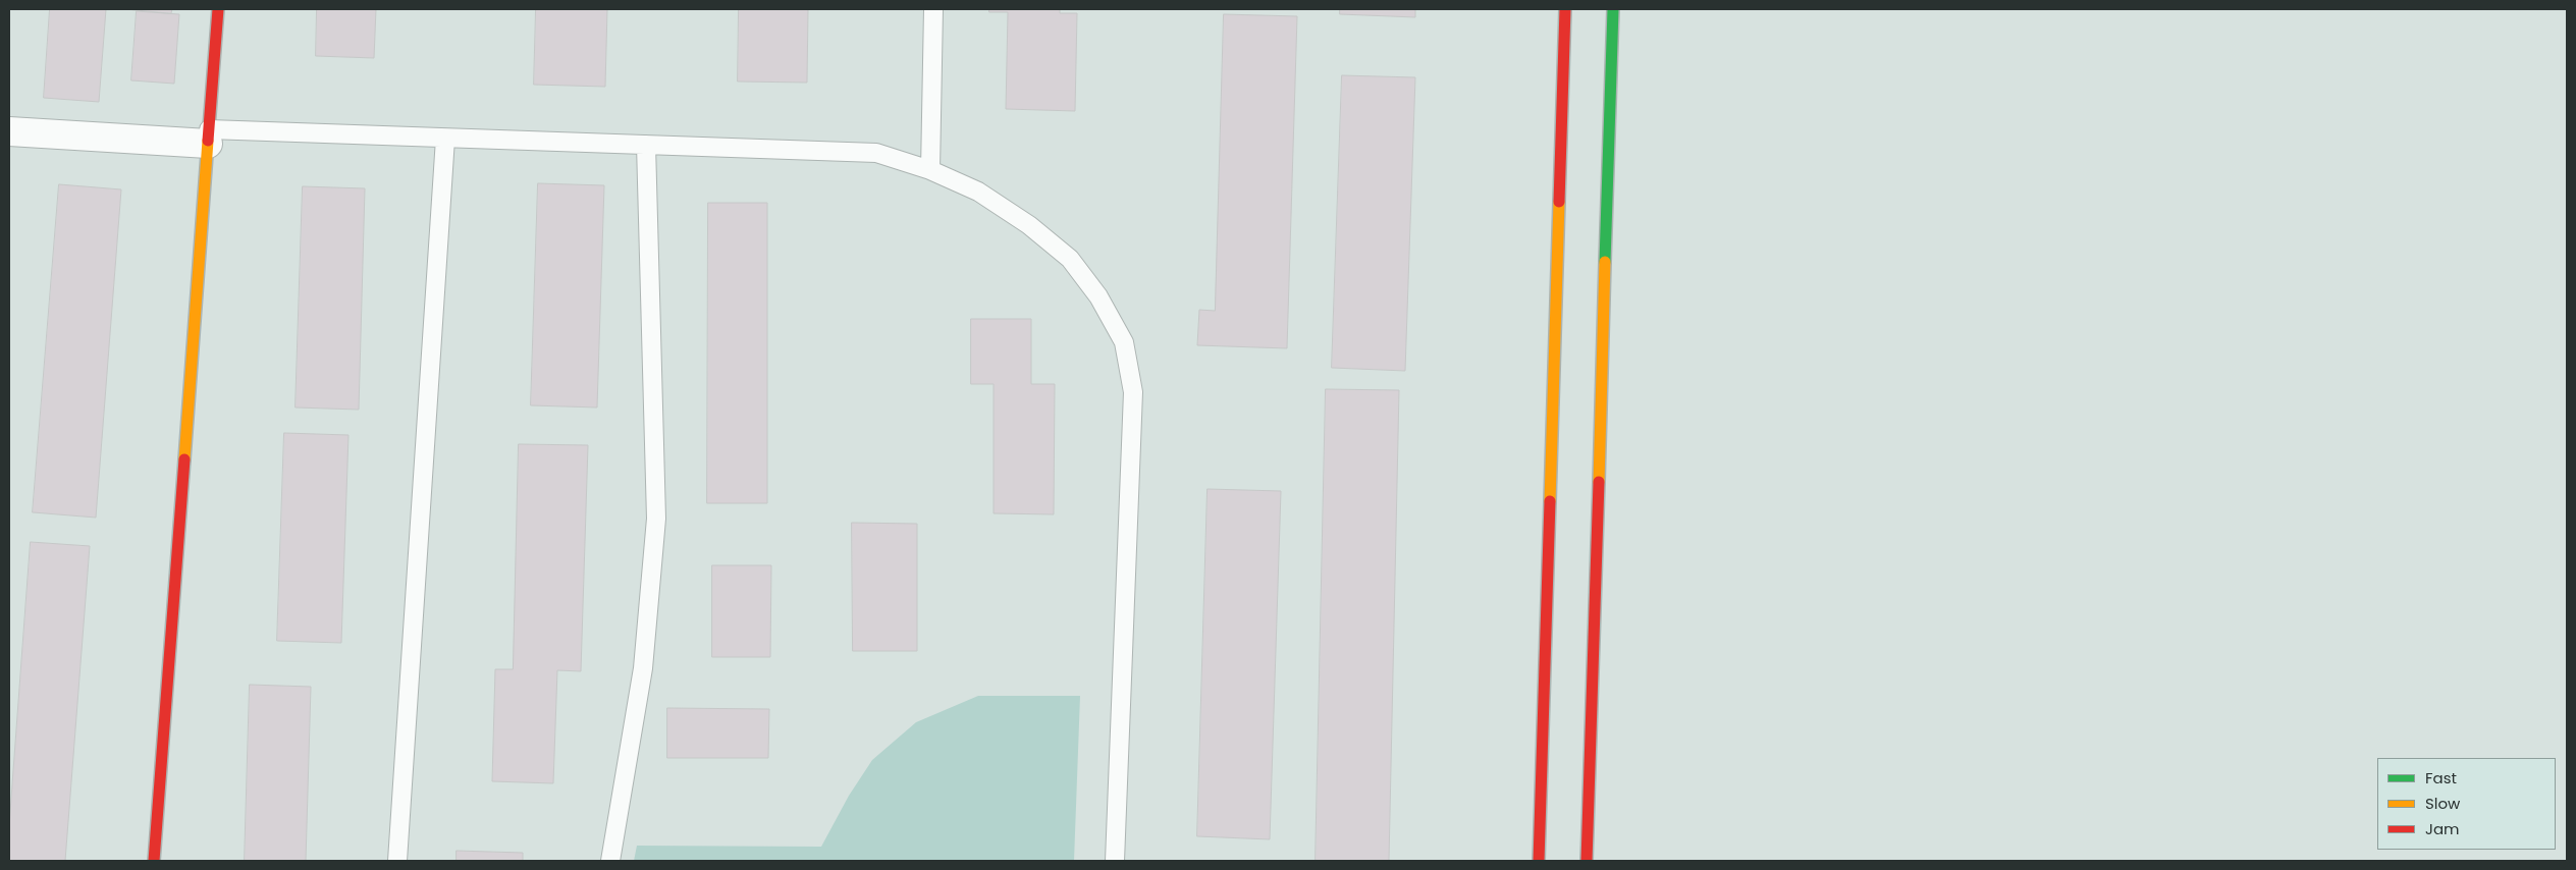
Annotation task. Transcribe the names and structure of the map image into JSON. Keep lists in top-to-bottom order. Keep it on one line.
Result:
{"legend":["Fast","Slow","Jam"]}
